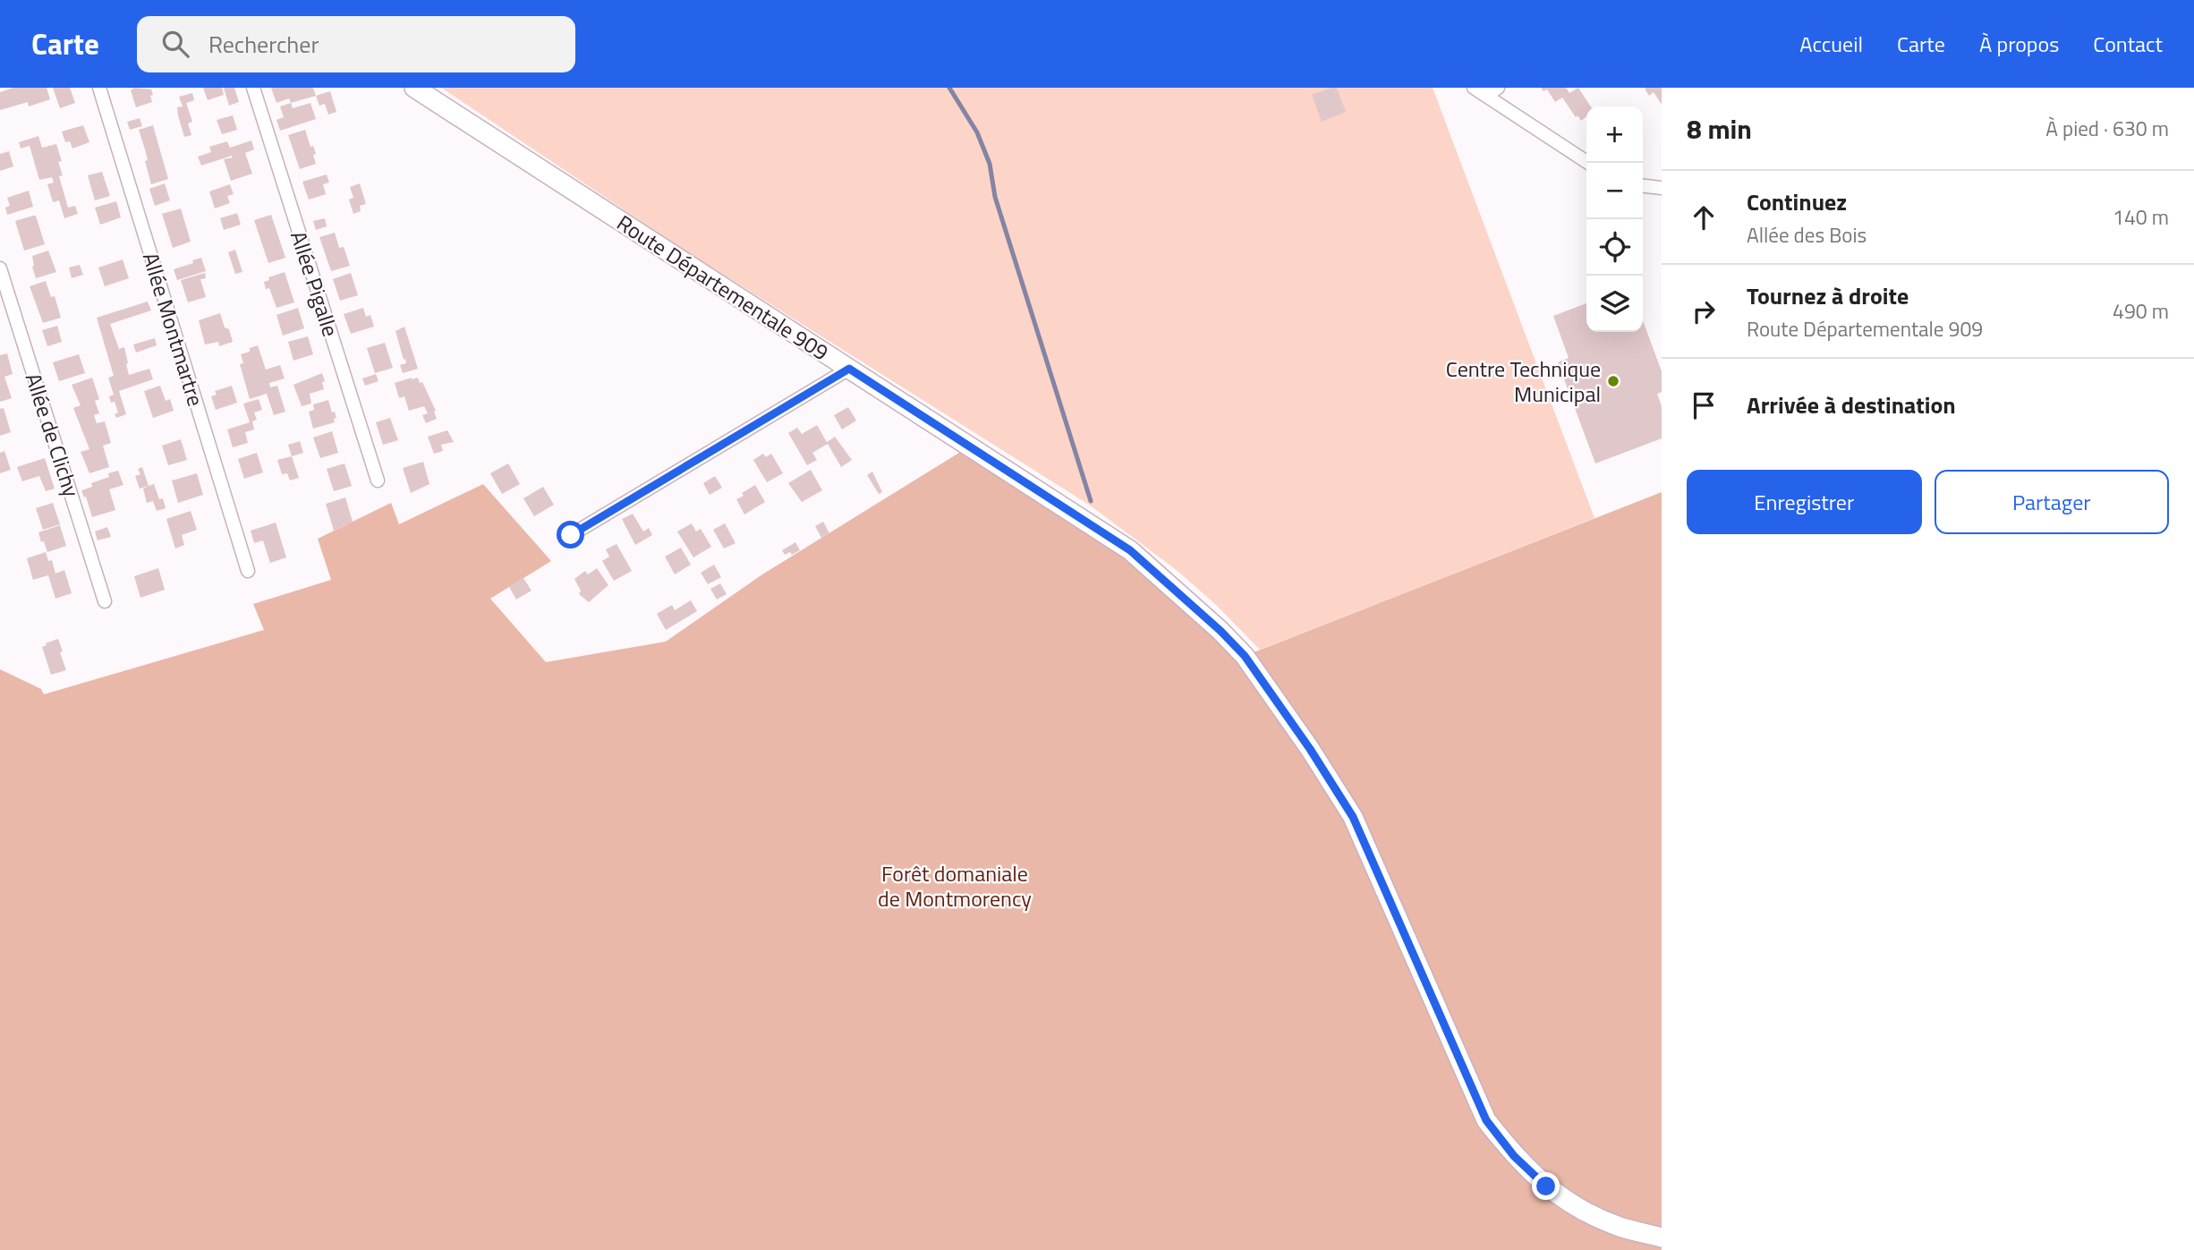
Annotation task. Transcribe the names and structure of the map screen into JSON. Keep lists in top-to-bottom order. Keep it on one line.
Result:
{"streets":{"main road":["Route Départementale 909"],"street":["Allée Pigalle","Allée Montmartre","Allée de Clichy"]},"parks":["Forêt domaniale de Montmorency"],"places":["Centre Technique Municipal"],"page":{"header":"Carte","search":"Rechercher","nav":["Accueil","Carte","À propos","Contact"],"heading":["8 min","À pied · 630 m"],"map_buttons":["+","−"],"list":[["Continuez","Allée des Bois","140 m"],["Tournez à droite","Route Départementale 909","490 m"],"Arrivée à destination"],"buttons":["Enregistrer","Partager"]}}
